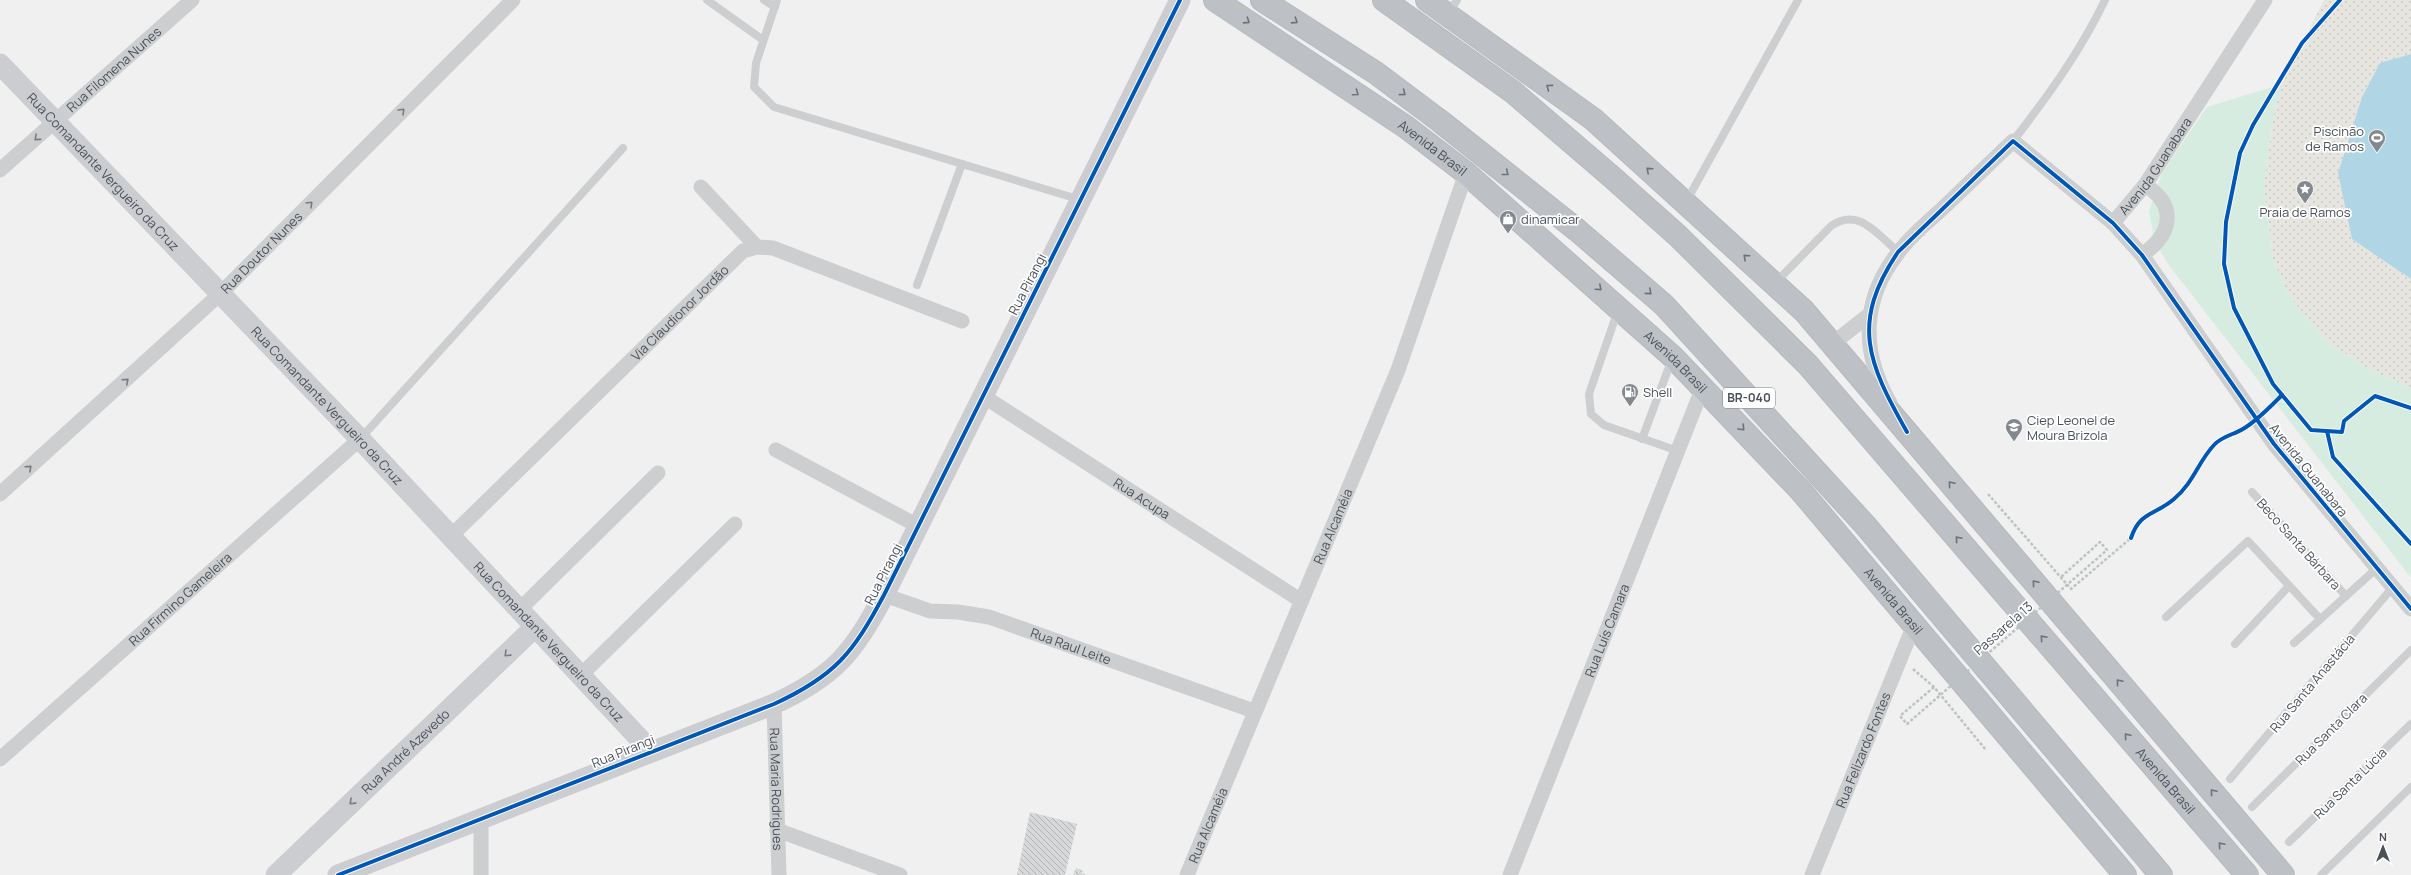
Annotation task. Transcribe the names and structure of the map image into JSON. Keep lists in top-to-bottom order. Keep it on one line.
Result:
{"streets":{"highway":["Avenida Brasil","BR-040"],"street":["Rua Filomena Nunes","Avenida Guanabara","Rua Comandante Vergueiro da Cruz","Rua Doutor Nunes","Rua Pirangi","Via Claudionor Jordão","Rua Acupa","Rua Alcaméia","Rua Firmino Gameleira","Rua Luís Camara","Rua Raul Leite","Rua André Azevedo","Rua Felizardo Fontes","Rua Maria Rodrigues"],"lane":["Beco Santa Bárbara","Rua Santa Anastácia","Rua Santa Clara","Rua Santa Lúcia"],"path":["Passarela 13"]},"crossings":[["Rua Filomena Nunes","Rua Comandante Vergueiro da Cruz"],["Avenida Brasil","Rua Alcaméia"],["Avenida Brasil","Rua Luís Camara"],["Avenida Brasil","Rua Felizardo Fontes"],["Avenida Guanabara","Rua Santa Anastácia"],["Rua Comandante Vergueiro da Cruz","Rua Doutor Nunes"],["Rua Comandante Vergueiro da Cruz","Rua Pirangi"],["Rua Comandante Vergueiro da Cruz","Via Claudionor Jordão"],["Rua Comandante Vergueiro da Cruz","Rua Firmino Gameleira"],["Rua Comandante Vergueiro da Cruz","Rua André Azevedo"],["Rua Pirangi","Rua Acupa"],["Rua Pirangi","Rua Raul Leite"],["Rua Pirangi","Rua Maria Rodrigues"],["Rua Acupa","Rua Alcaméia"],["Rua Alcaméia","Rua Raul Leite"]],"one_way":["Rua Doutor Nunes","Rua André Azevedo"],"places":{"sports":["Piscinão de Ramos"],"place":["Praia de Ramos"],"shop":["dinamicar"],"fuel station":["Shell"],"school or university":["Ciep Leonel de Moura Brizola"]},"north":"top"}
